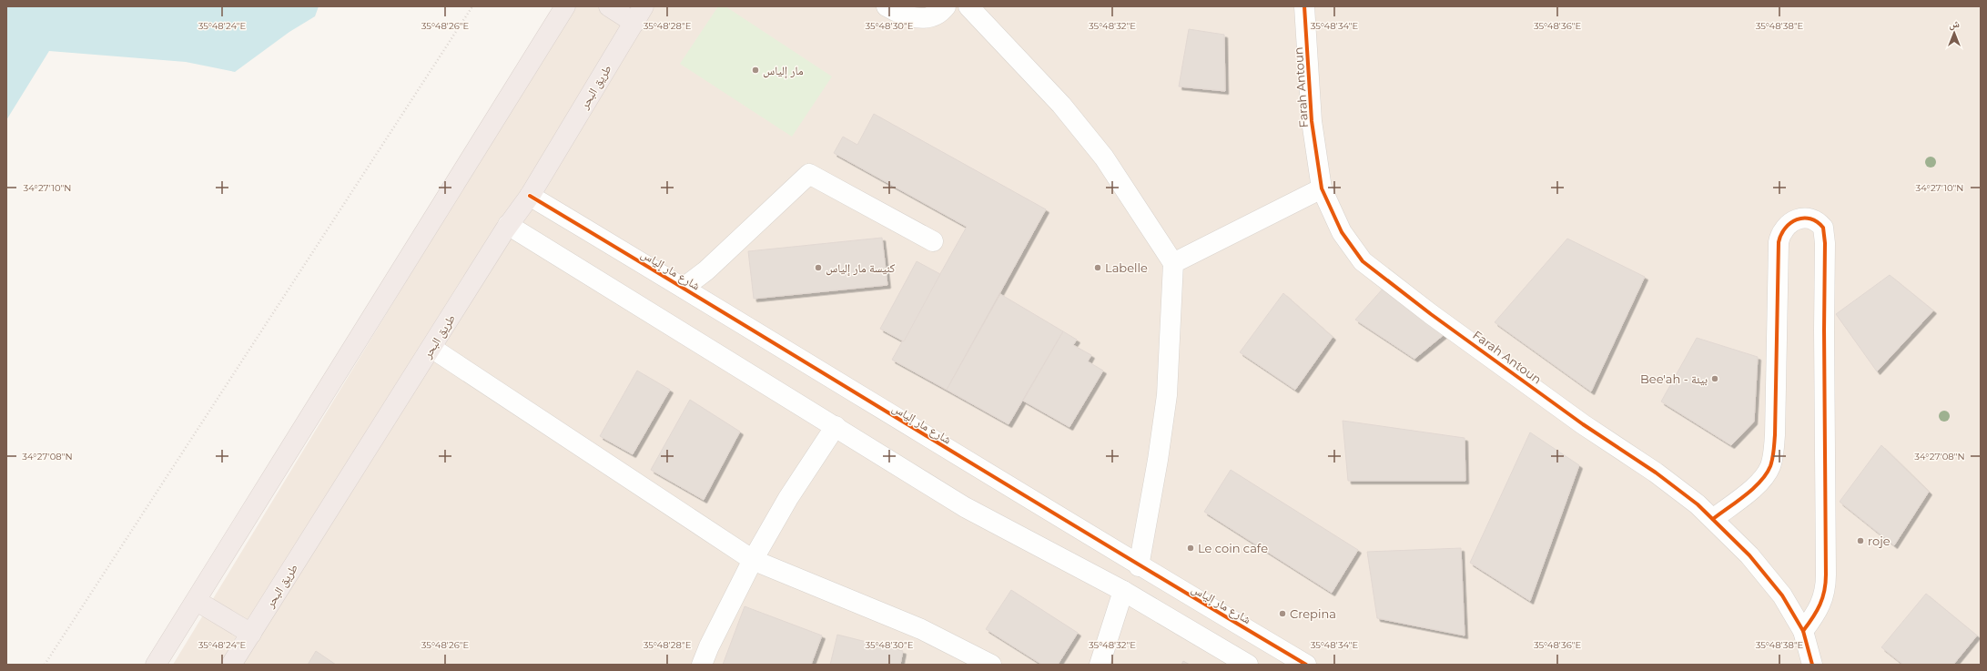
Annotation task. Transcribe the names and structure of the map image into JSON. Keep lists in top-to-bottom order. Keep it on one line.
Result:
{"streets":{"highway":["طريق البحر"],"street":["Farah Antoun","شارع مار إلياس"]},"crossings":[["طريق البحر","شارع مار إلياس"]],"places":["مار إلياس","كنيسة مار إلياس","Labelle","Bee'ah - بيئة","roje","Le coin cafe","Crepina"],"north":"top","coordinates":["35°48'24\"E","35°48'26\"E","35°48'28\"E","35°48'30\"E","35°48'32\"E","35°48'34\"E","35°48'36\"E","35°48'38\"E","34°27'10\"N","34°27'08\"N"]}
